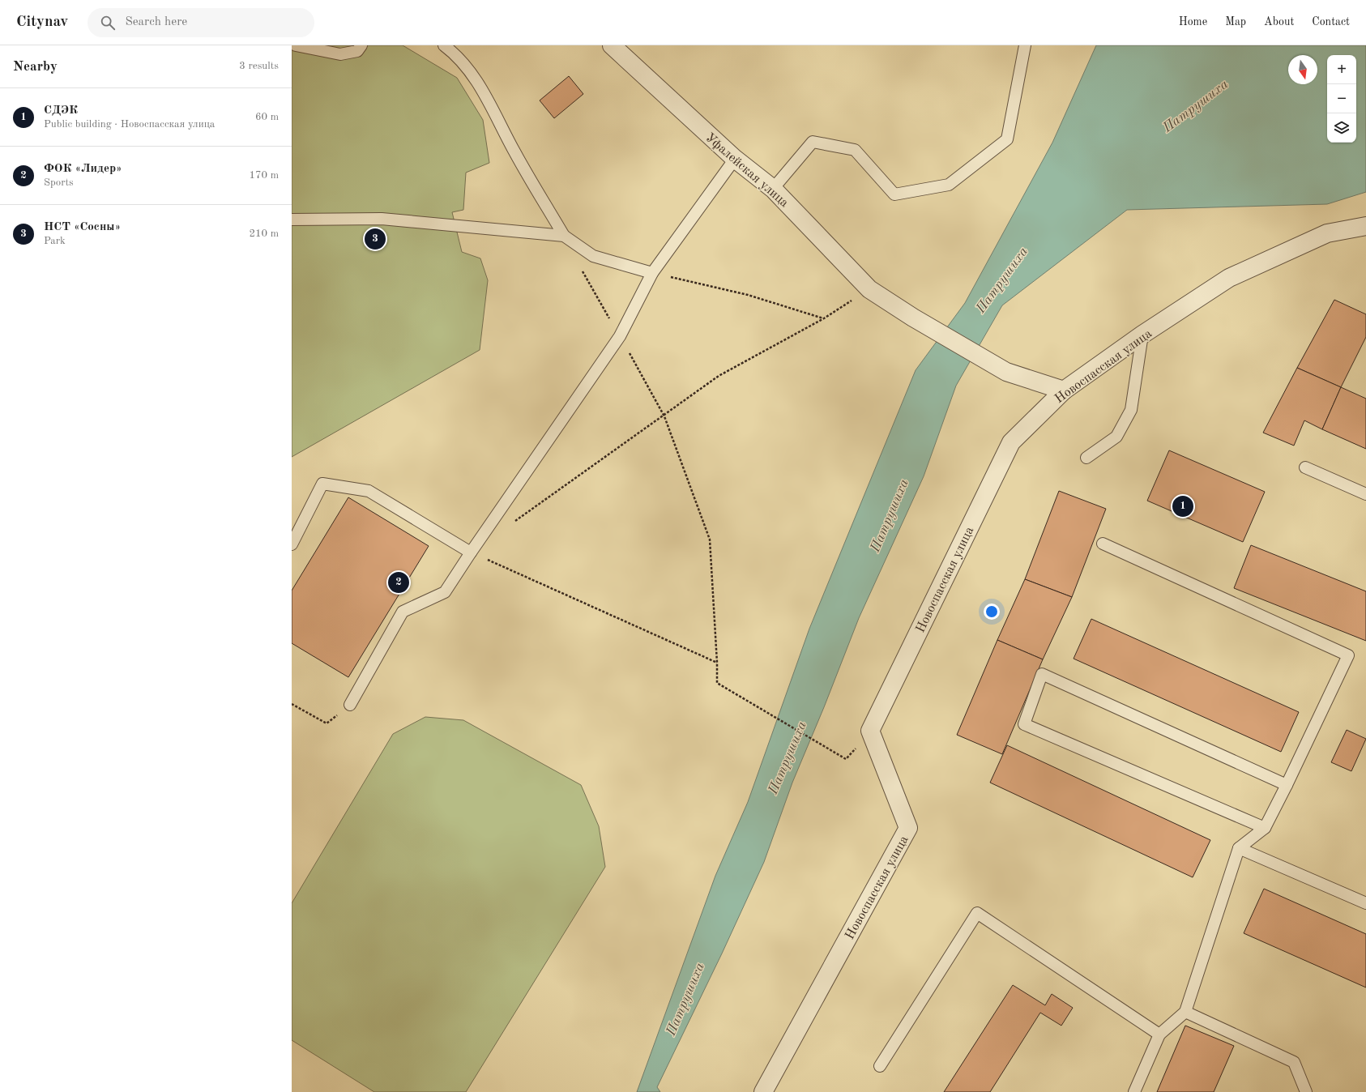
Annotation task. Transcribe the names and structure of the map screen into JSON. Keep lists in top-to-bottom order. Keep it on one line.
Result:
{"streets":{"street":["Уфалейская улица","Новоспасская улица"]},"crossings":[["Уфалейская улица","Новоспасская улица"]],"water":["Патрушиха"],"north":"bottom","page":{"header":"Citynav","search":"Search here","nav":["Home","Map","About","Contact"],"heading":["Nearby","3 results"],"map_buttons":["+","−"],"list":[{"mark":"1","name":"СДЭК","note":"Public building · Новоспасская улица","value":"60 m"},{"mark":"2","name":"ФОК «Лидер»","note":"Sports","value":"170 m"},{"mark":"3","name":"НСТ «Сосны»","note":"Park","value":"210 m"}],"pins":["3","1","2"]}}
